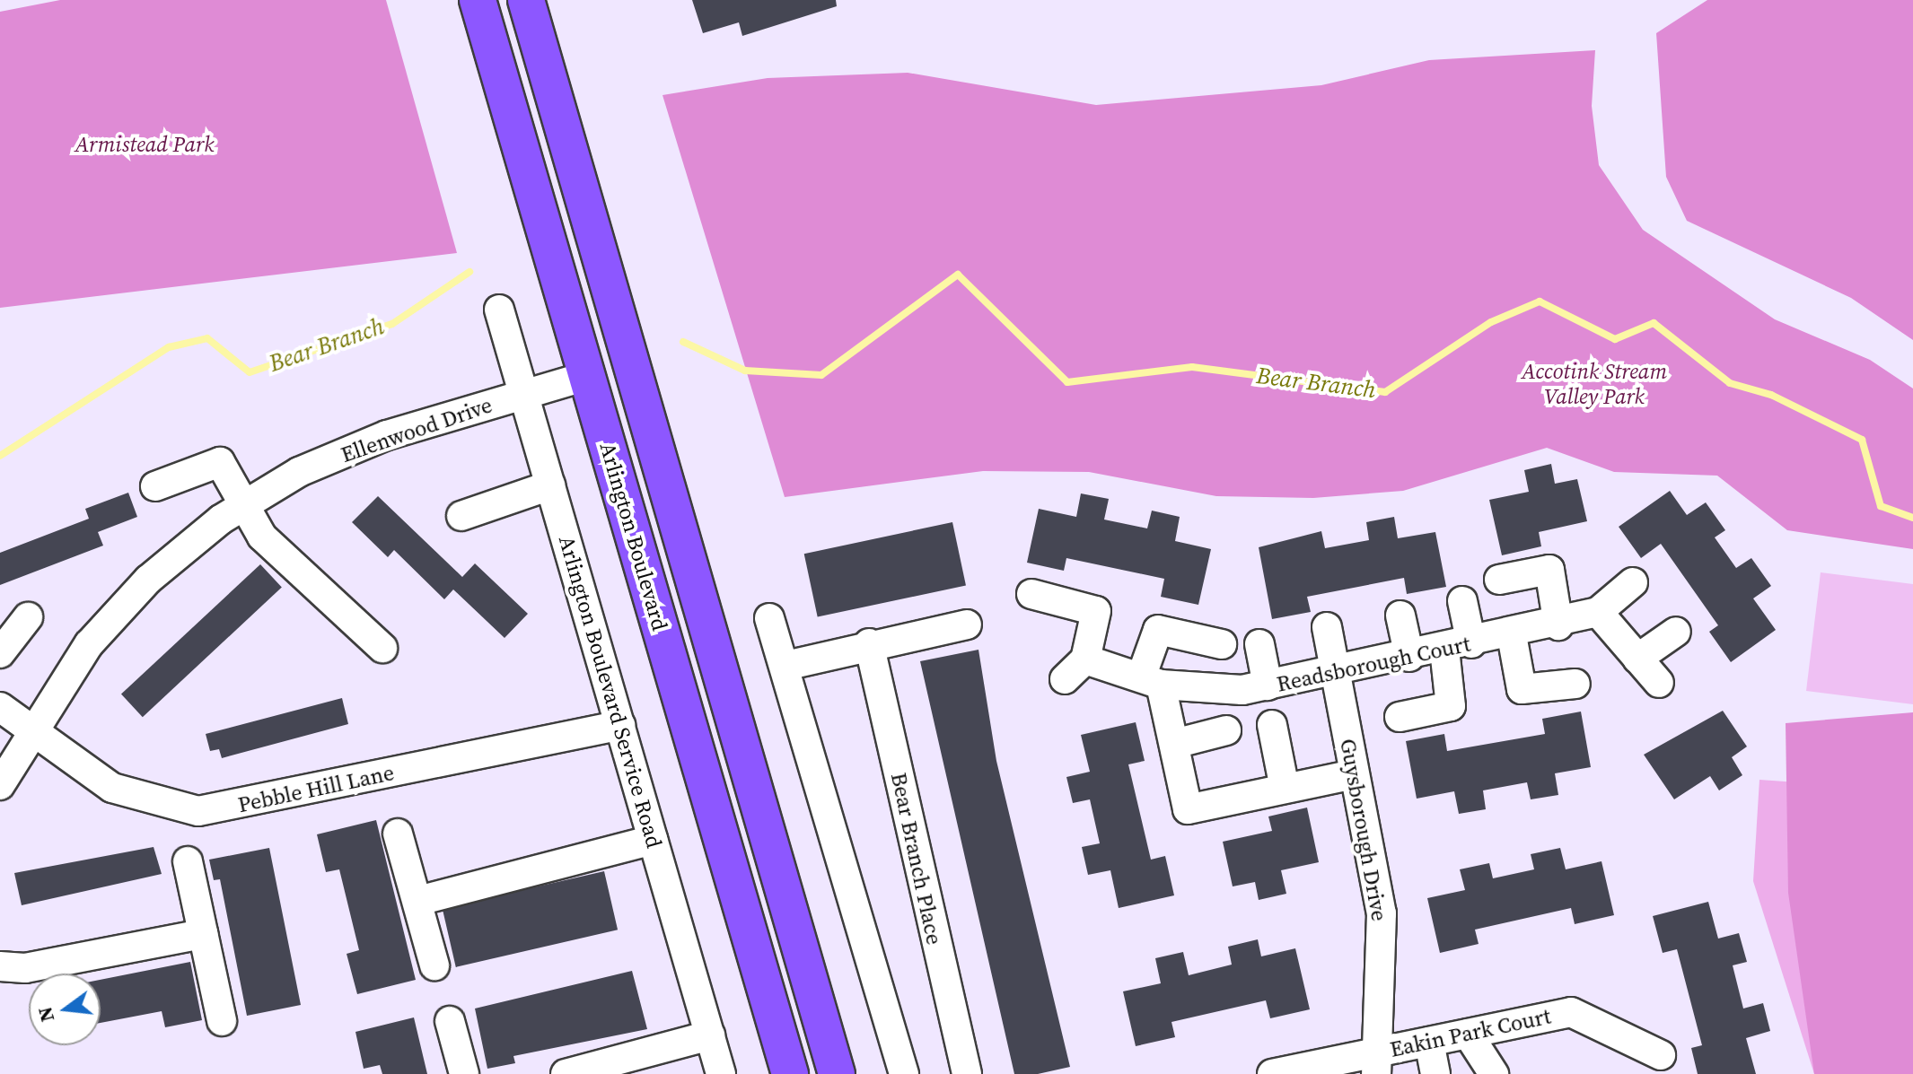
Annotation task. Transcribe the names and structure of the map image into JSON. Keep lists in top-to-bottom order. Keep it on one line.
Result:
{"streets":{"main road":["Arlington Boulevard"],"street":["Ellenwood Drive","Readsborough Court","Arlington Boulevard Service Road","Pebble Hill Lane","Guysborough Drive","Bear Branch Place","Eakin Park Court"]},"crossings":[["Ellenwood Drive","Arlington Boulevard"],["Ellenwood Drive","Arlington Boulevard Service Road"],["Ellenwood Drive","Pebble Hill Lane"],["Readsborough Court","Guysborough Drive"],["Arlington Boulevard Service Road","Pebble Hill Lane"],["Guysborough Drive","Eakin Park Court"]],"water":["Bear Branch"],"parks":["Armistead Park","Accotink Stream Valley Park"],"north":"left"}
